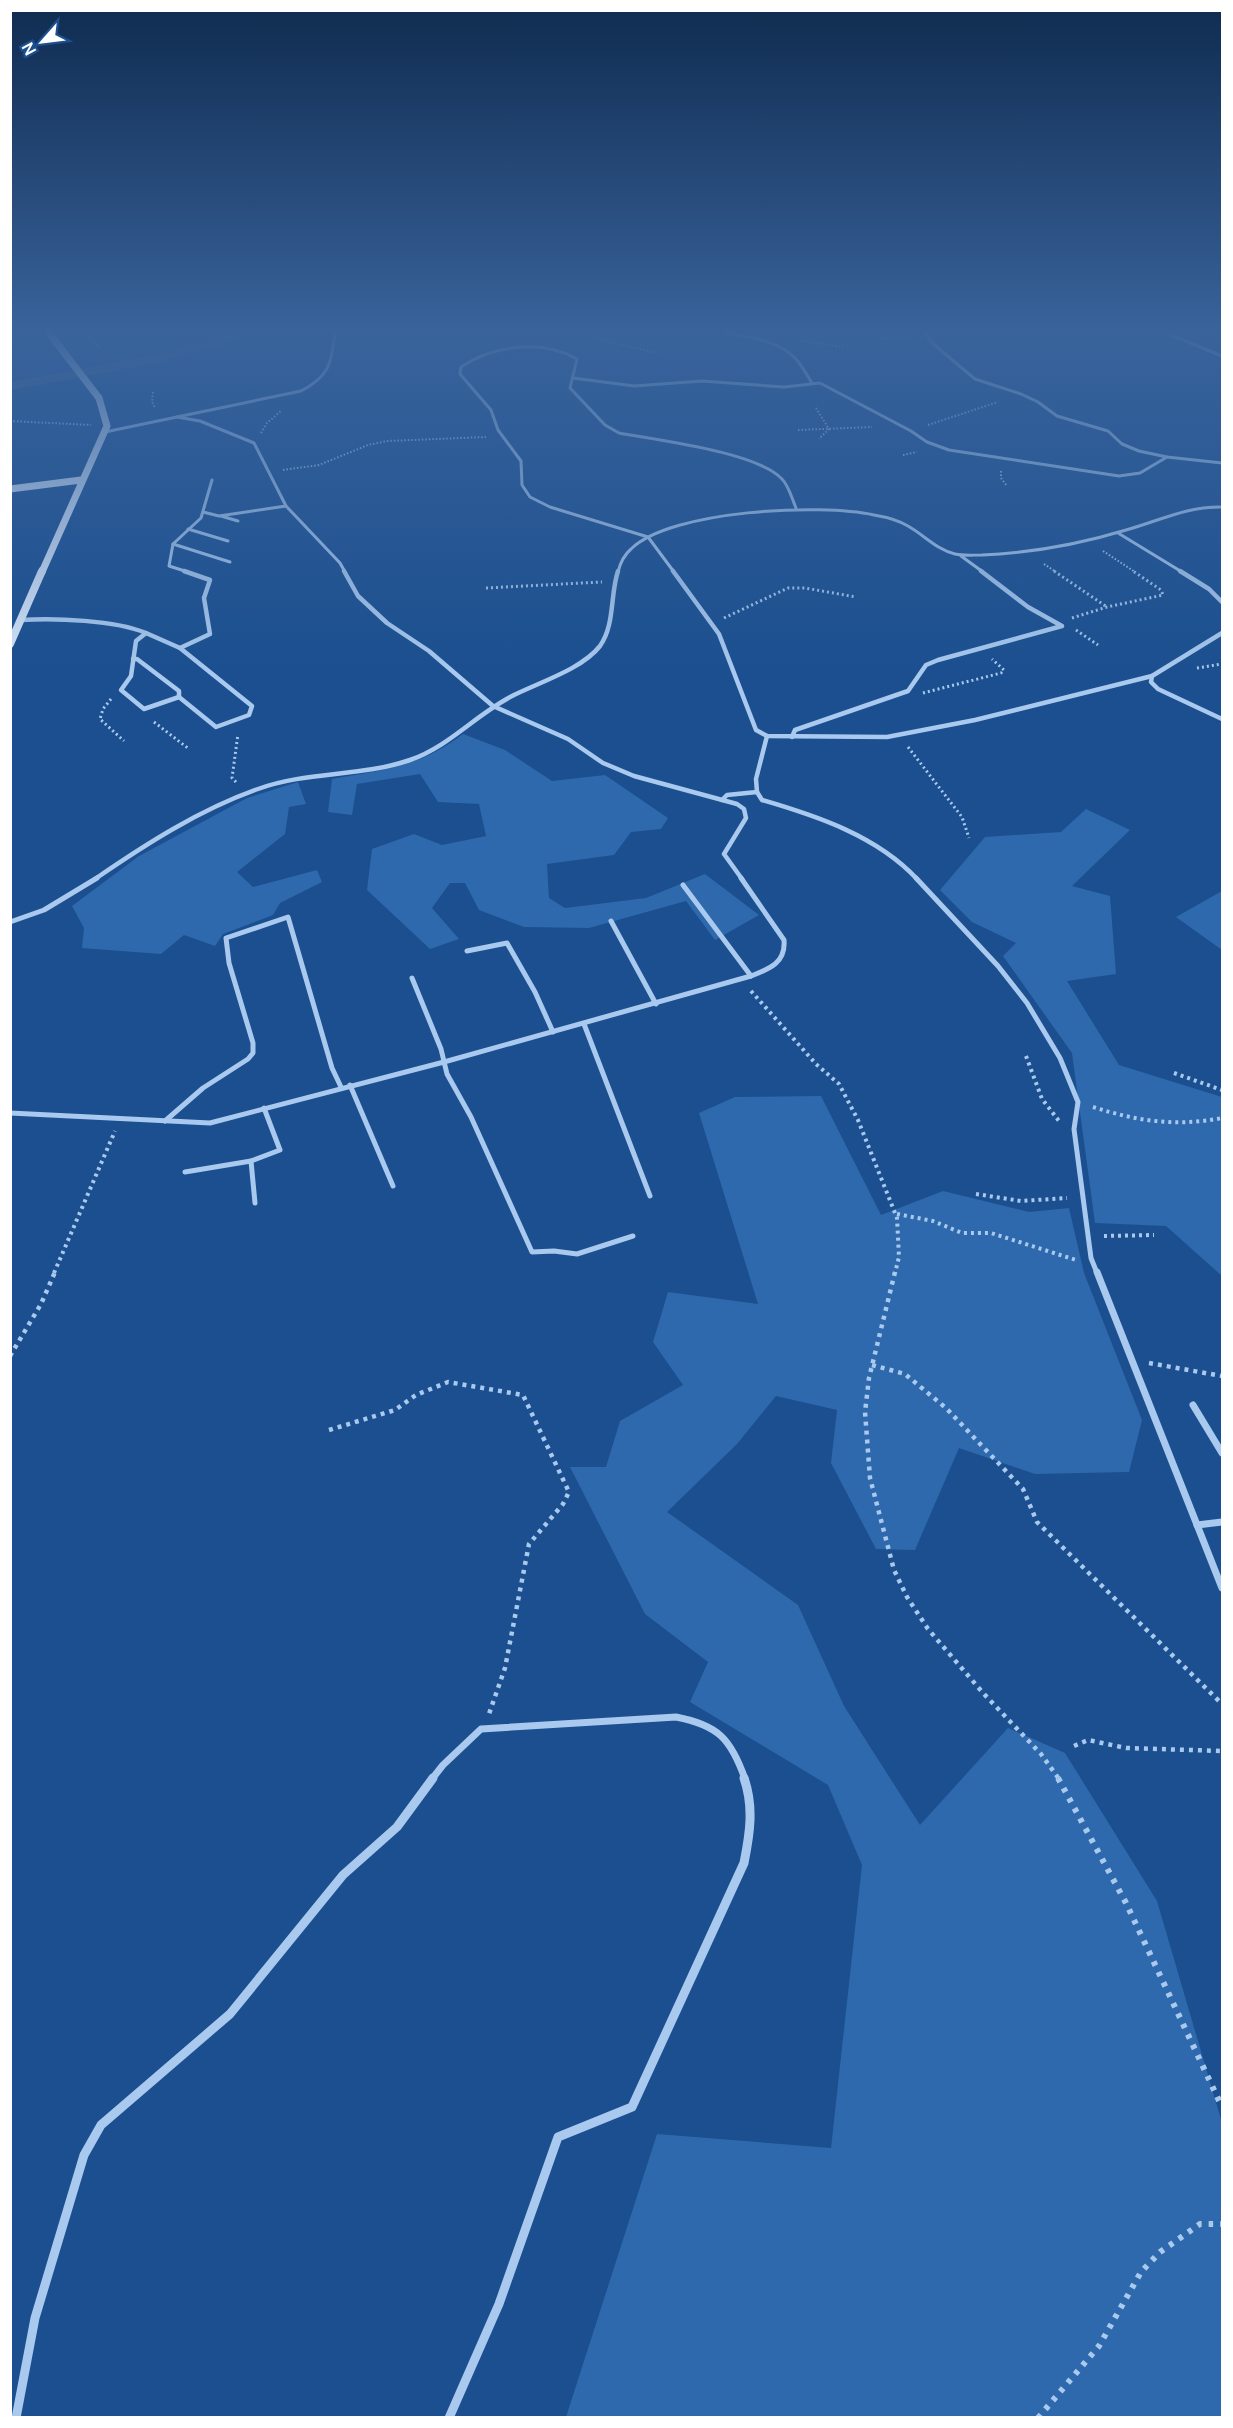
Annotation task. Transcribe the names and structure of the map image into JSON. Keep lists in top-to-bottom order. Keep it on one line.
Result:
{"north":"bottom left"}
